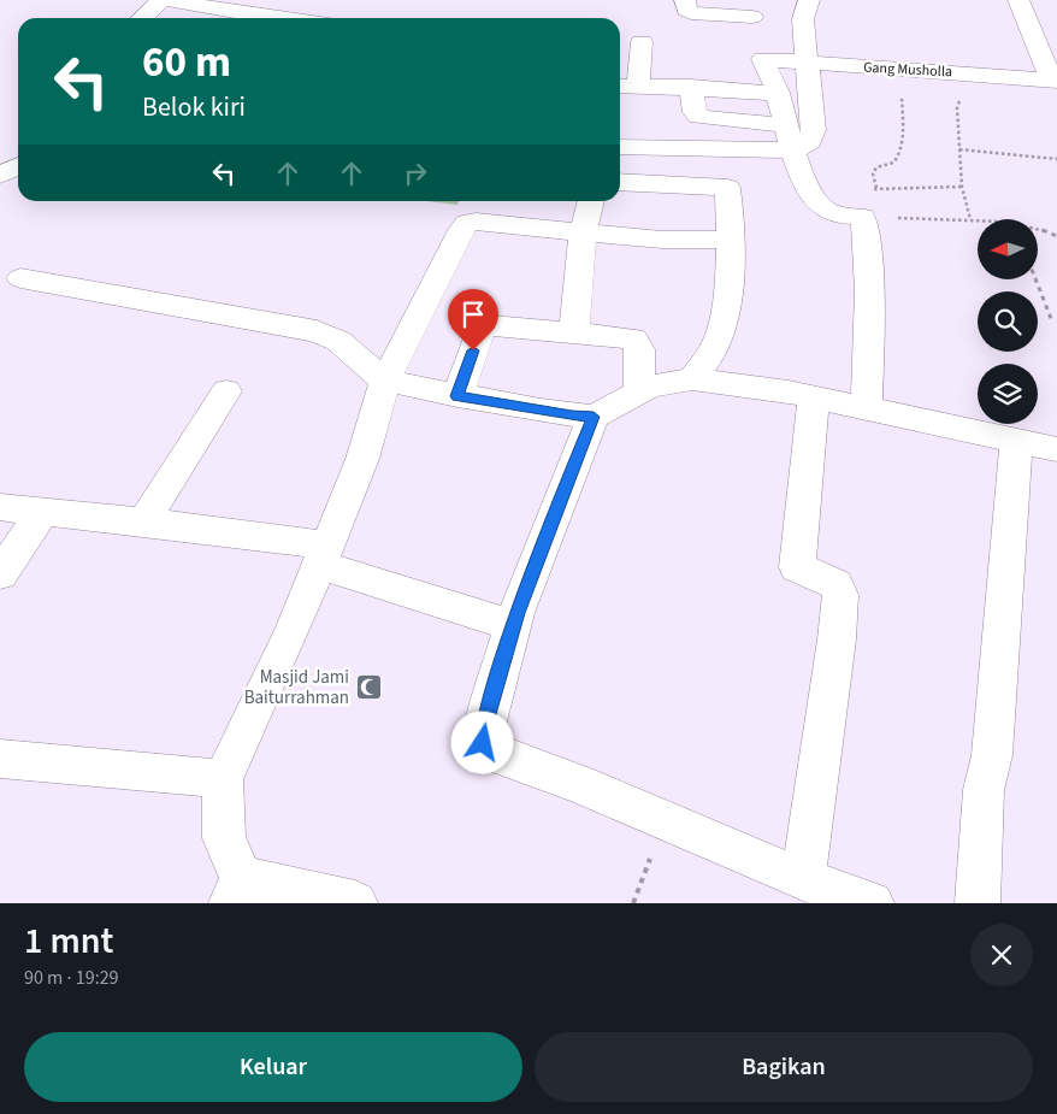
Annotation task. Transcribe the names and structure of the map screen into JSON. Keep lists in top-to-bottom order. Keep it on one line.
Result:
{"streets":{"street":["Gang Musholla"]},"places":{"mosque":["Masjid Jami Baiturrahman"]},"north":"left","page":{"turn":["60 m","Belok kiri"],"heading":["1 mnt","90 m · 19:29"],"buttons":["Keluar","Bagikan"]}}
